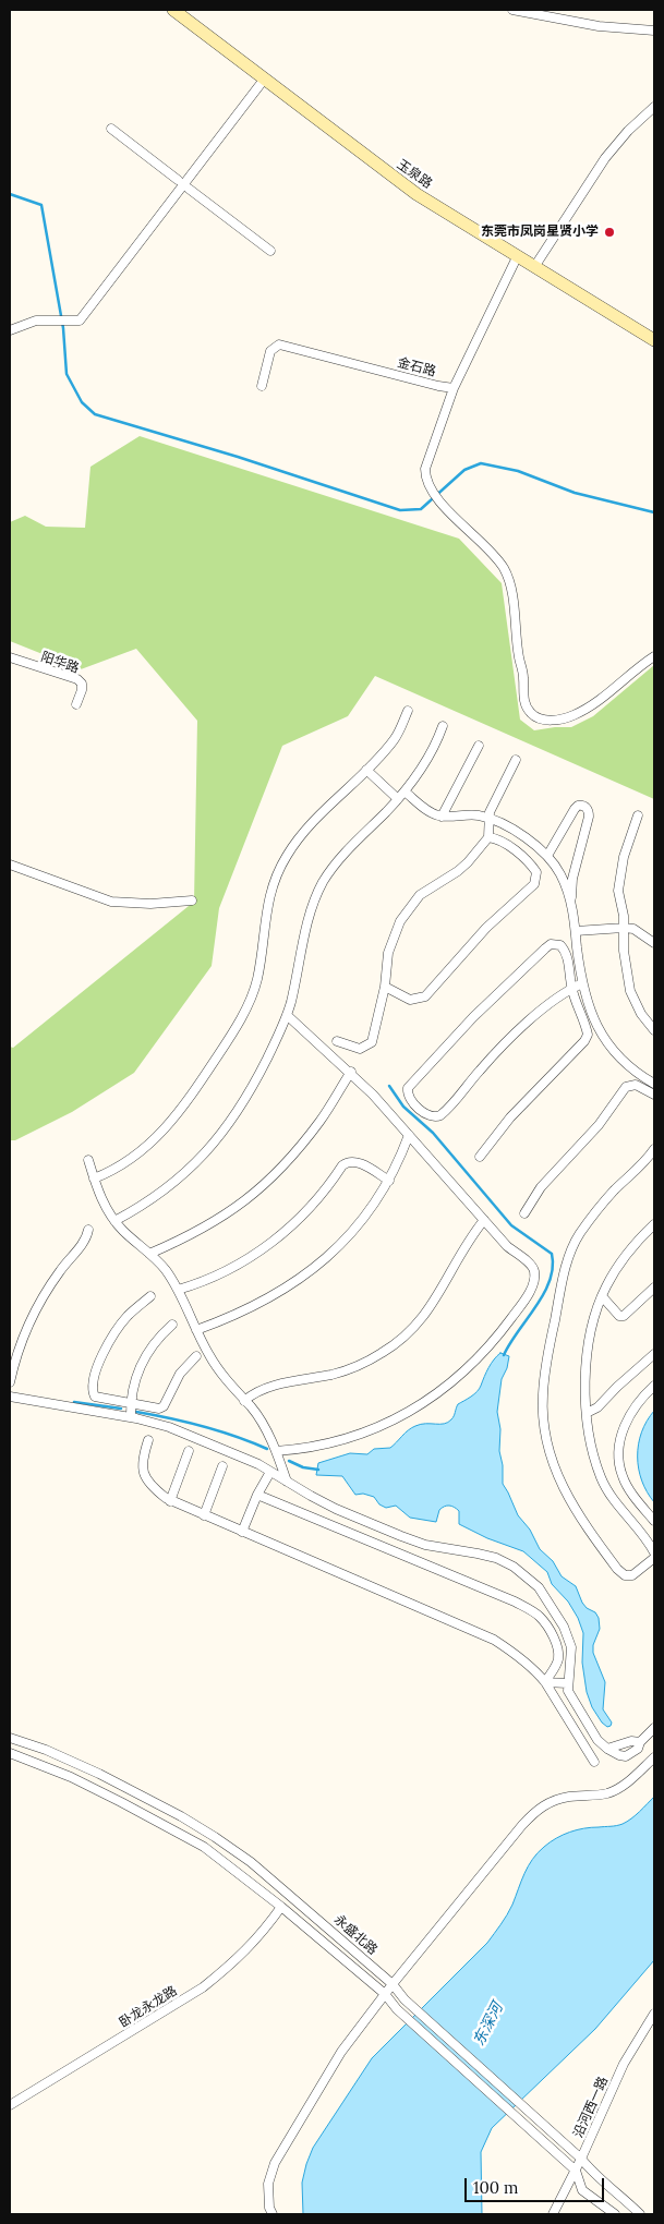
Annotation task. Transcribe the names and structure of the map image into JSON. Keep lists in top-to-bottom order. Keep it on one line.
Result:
{"streets":{"street":["玉泉路","金石路","阳华路","永盛北路","卧龙永龙路","沿河西一路"]},"crossings":[["永盛北路","卧龙永龙路"],["永盛北路","沿河西一路"]],"water":["东深河"],"places":["东莞市凤岗星贤小学"],"scale_bar":"100 m"}
